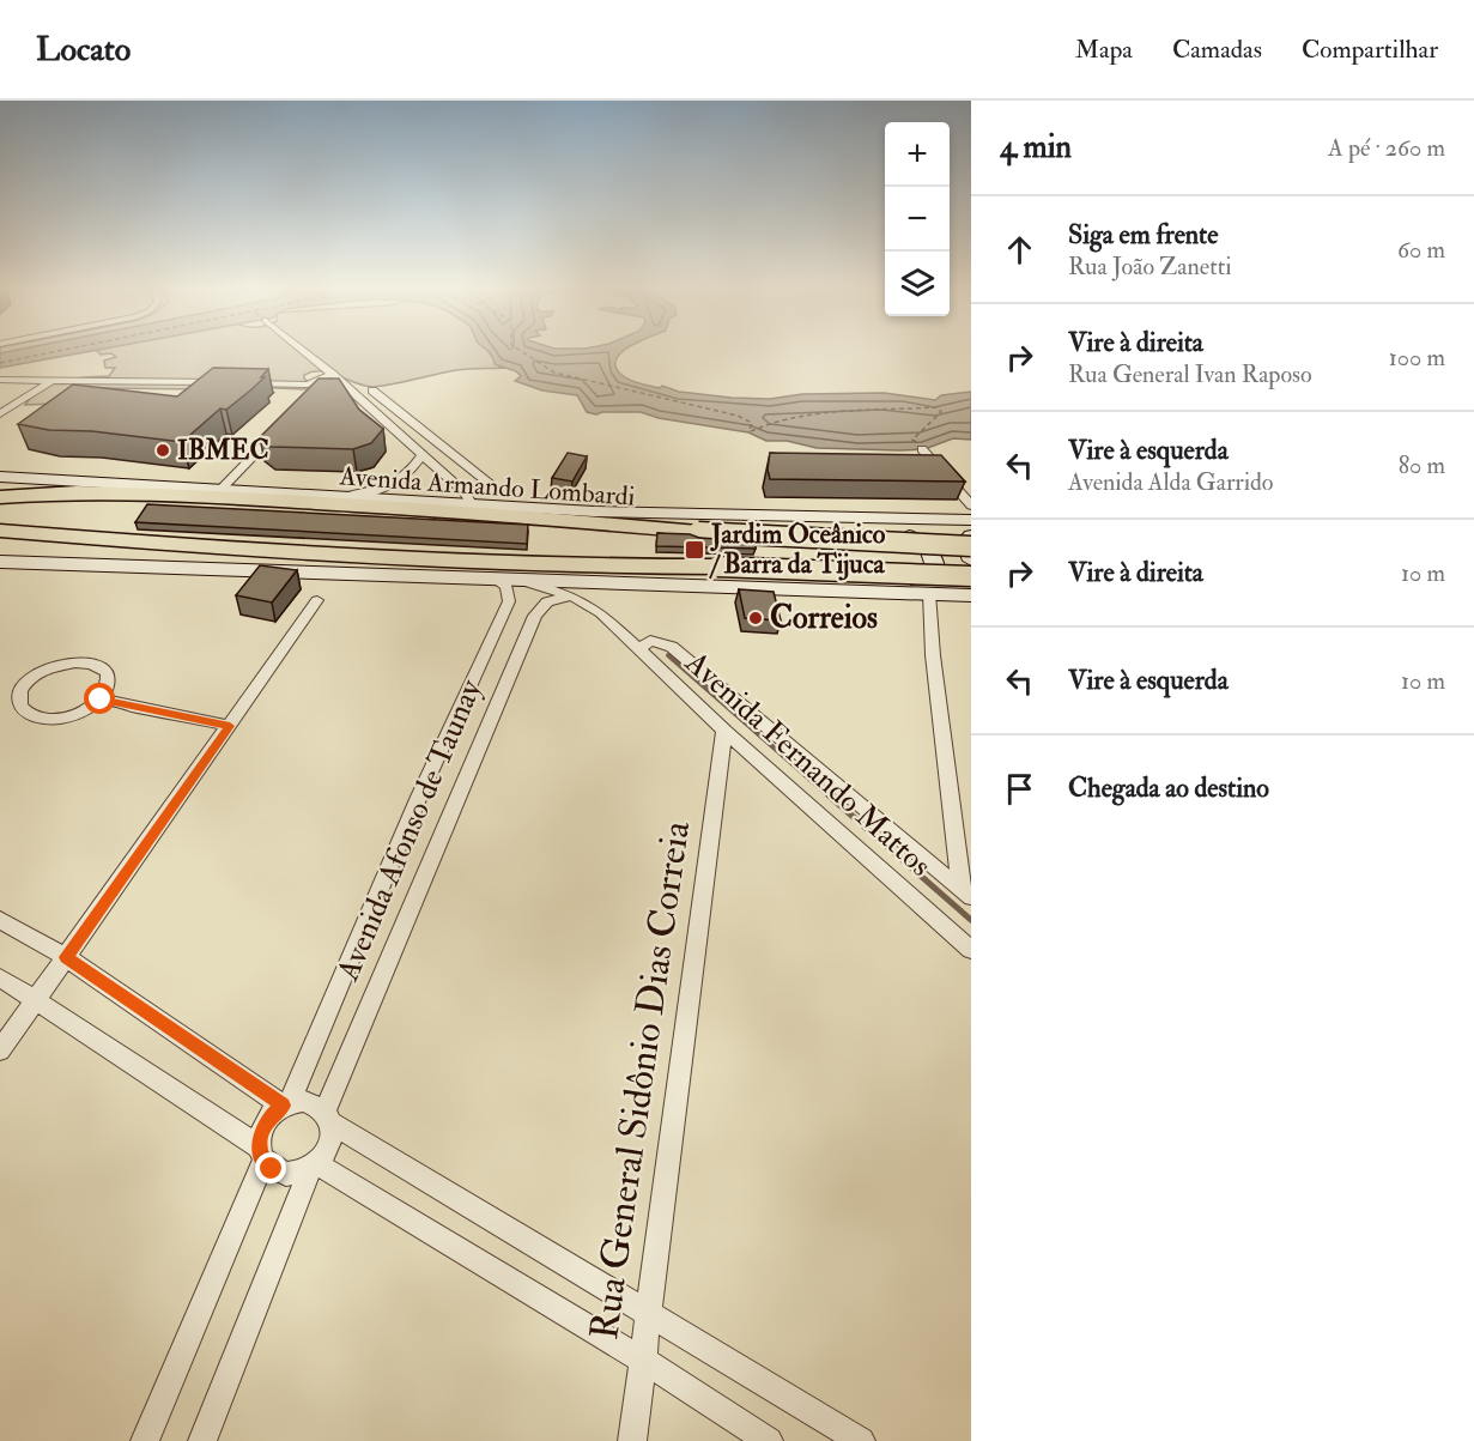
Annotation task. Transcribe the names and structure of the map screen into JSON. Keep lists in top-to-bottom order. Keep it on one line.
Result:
{"streets":{"highway":["Avenida Armando Lombardi"],"street":["Avenida Fernando Mattos","Avenida Afonso de Taunay","Rua General Sidônio Dias Correia"]},"crossings":[["Avenida Fernando Mattos","Avenida Afonso de Taunay"],["Avenida Fernando Mattos","Rua General Sidônio Dias Correia"]],"places":{"other":["IBMEC","Correios"],"transit":["Jardim Oceânico / Barra da Tijuca"]},"page":{"header":"Locato","nav":["Mapa","Camadas","Compartilhar"],"heading":["4 min","A pé · 260 m"],"map_buttons":["+","−"],"list":[["Siga em frente","Rua João Zanetti","60 m"],["Vire à direita","Rua General Ivan Raposo","100 m"],["Vire à esquerda","Avenida Alda Garrido","80 m"],["Vire à direita","10 m"],["Vire à esquerda","10 m"],"Chegada ao destino"]}}
